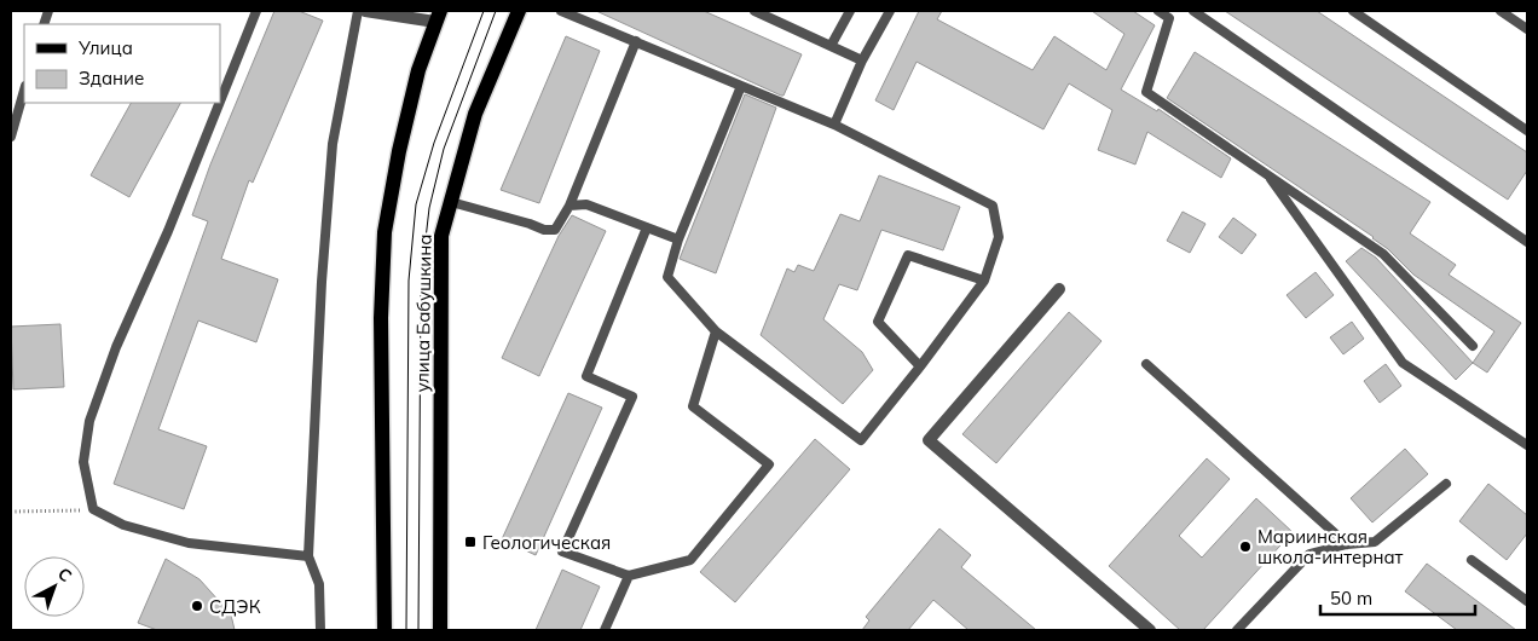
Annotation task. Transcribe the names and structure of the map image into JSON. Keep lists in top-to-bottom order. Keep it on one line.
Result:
{"streets":{"main road":["улица Бабушкина"]},"places":{"transit":["Геологическая"],"other":["Мариинская школа-интернат","СДЭК"]},"legend":["Улица","Здание"],"scale_bar":"50 m","north":"top right"}
